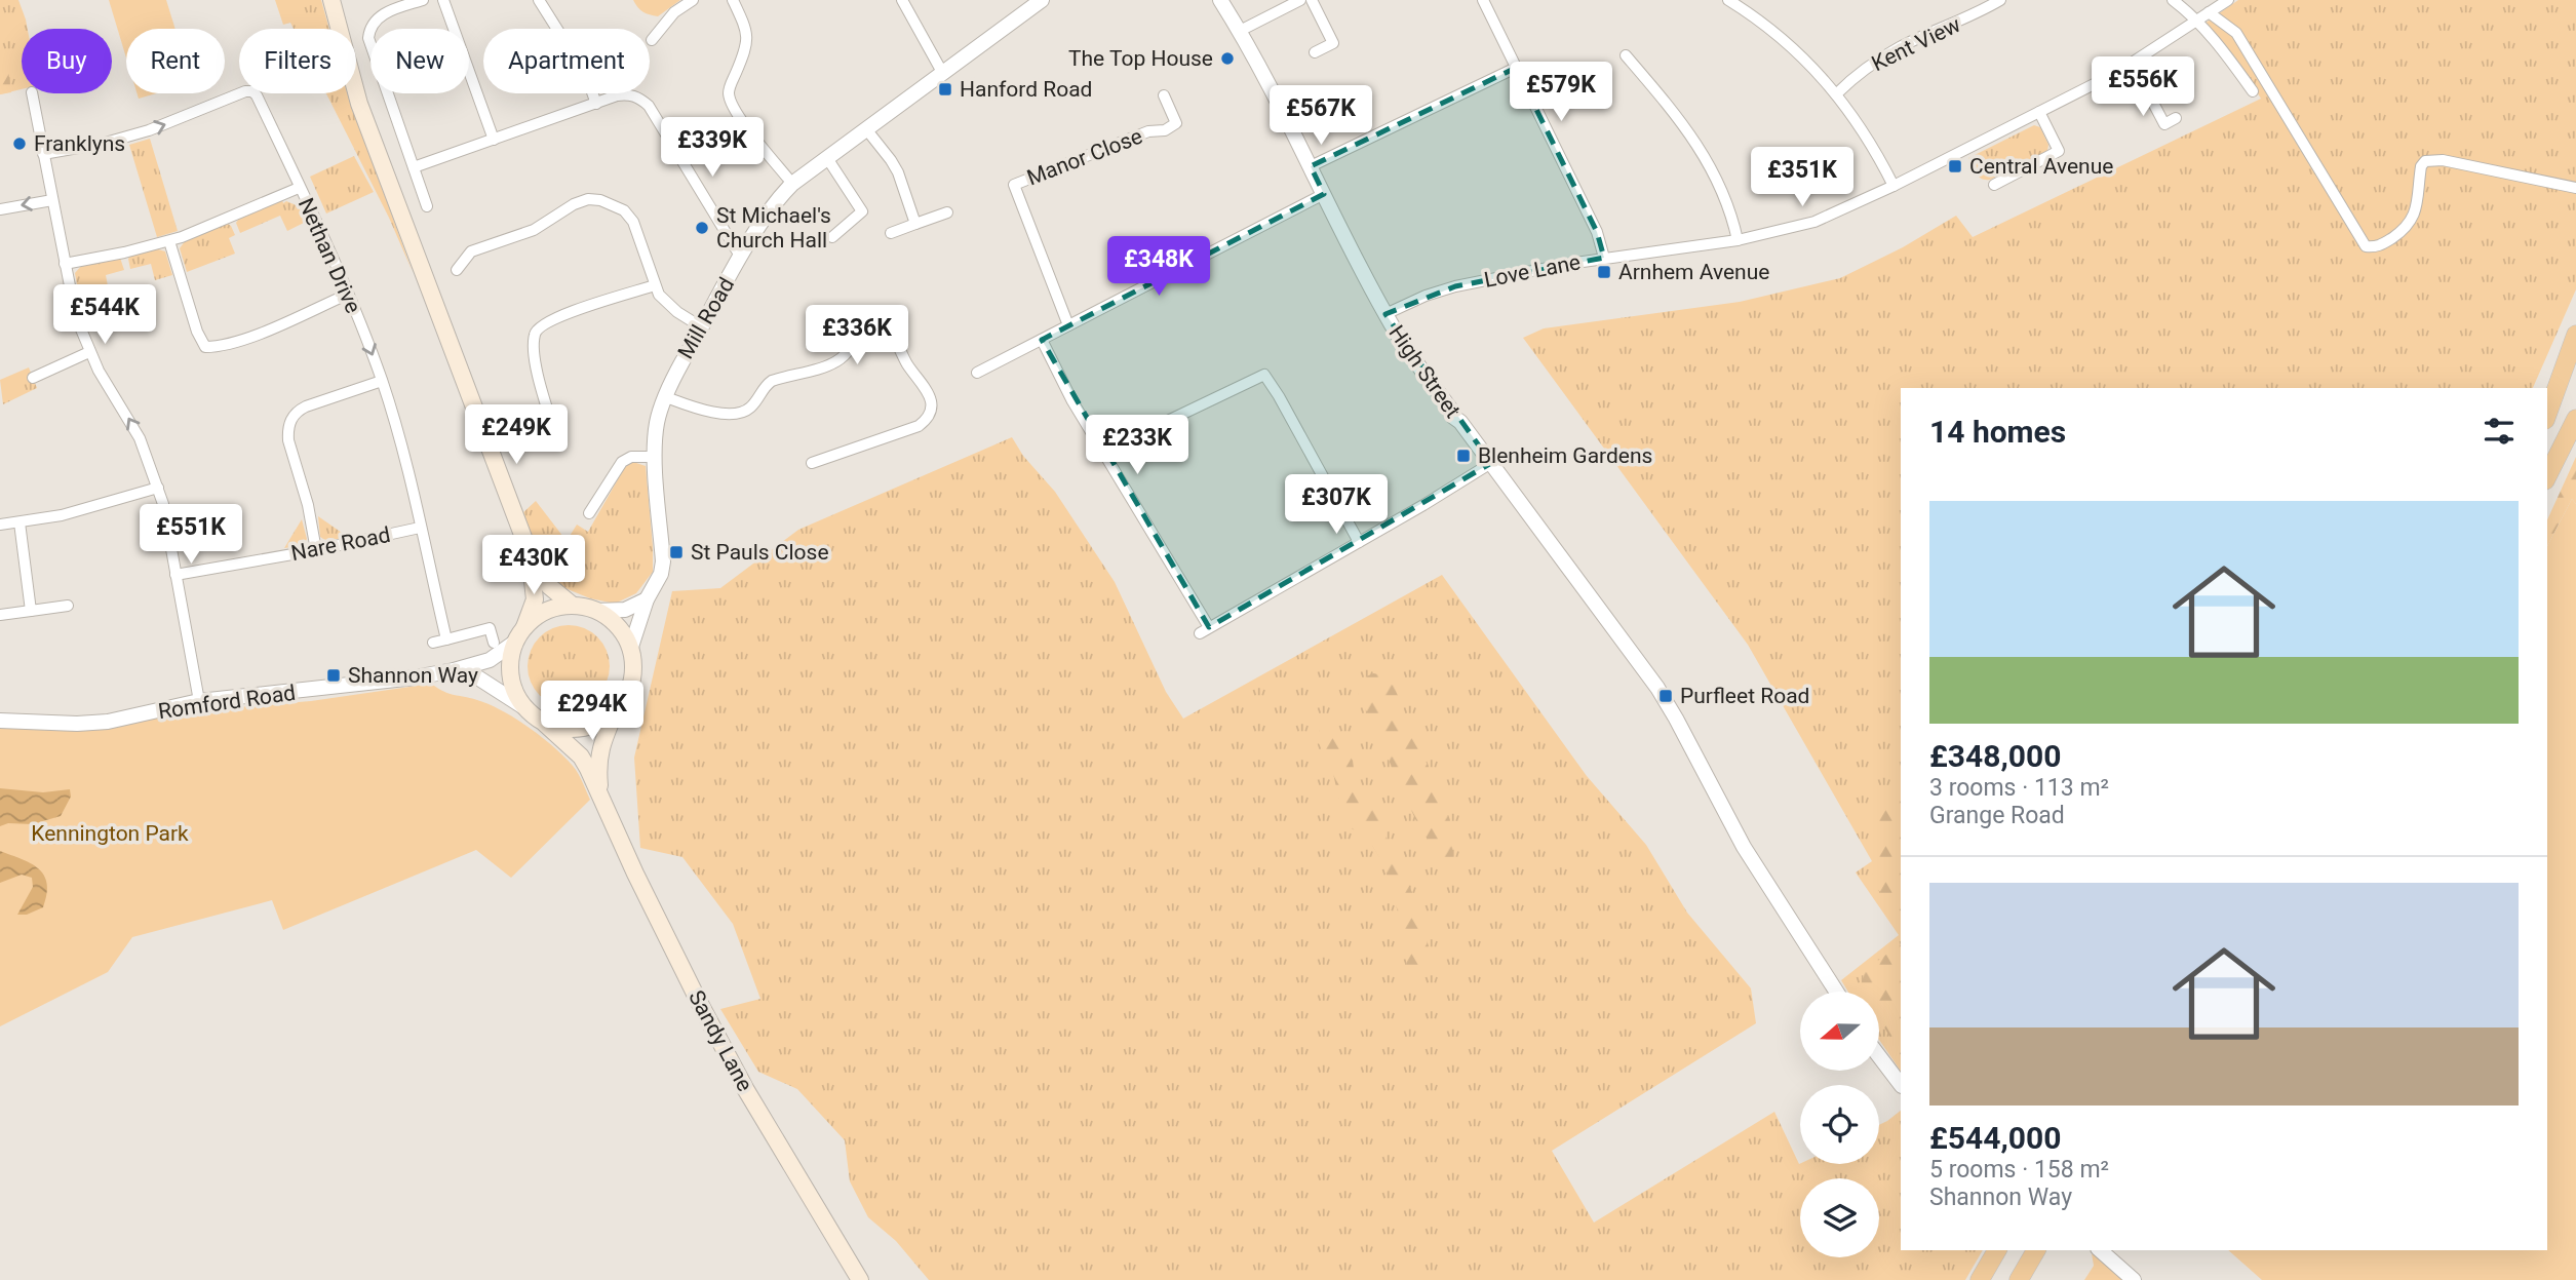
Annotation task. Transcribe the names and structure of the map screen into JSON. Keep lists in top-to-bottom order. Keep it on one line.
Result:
{"streets":{"main road":["Sandy Lane"],"street":["Kent View","Manor Close","Nethan Drive","Love Lane","Mill Road","High Street","Nare Road","Romford Road"]},"crossings":[["Nethan Drive","Nare Road"],["Love Lane","High Street"],["Mill Road","Romford Road"],["Mill Road","Sandy Lane"],["Romford Road","Sandy Lane"]],"parks":["Kennington Park"],"places":{"other":["The Top House","Franklyns","St Michael's Church Hall"],"transit":["Hanford Road","Central Avenue","Arnhem Avenue","Blenheim Gardens","St Pauls Close","Shannon Way","Purfleet Road"]},"north":"left","page":{"chip":["Buy","Rent","Filters","New","Apartment"],"price":["£556K","£579K","£567K","£339K","£351K","£348K","£544K","£336K","£249K","£233K","£307K","£551K","£430K","£294K"],"heading":"14 homes","list":[{"name":"£348,000","note":"3 rooms · 113 m² · Grange Road"},{"name":"£544,000","note":"5 rooms · 158 m² · Shannon Way"}]}}
